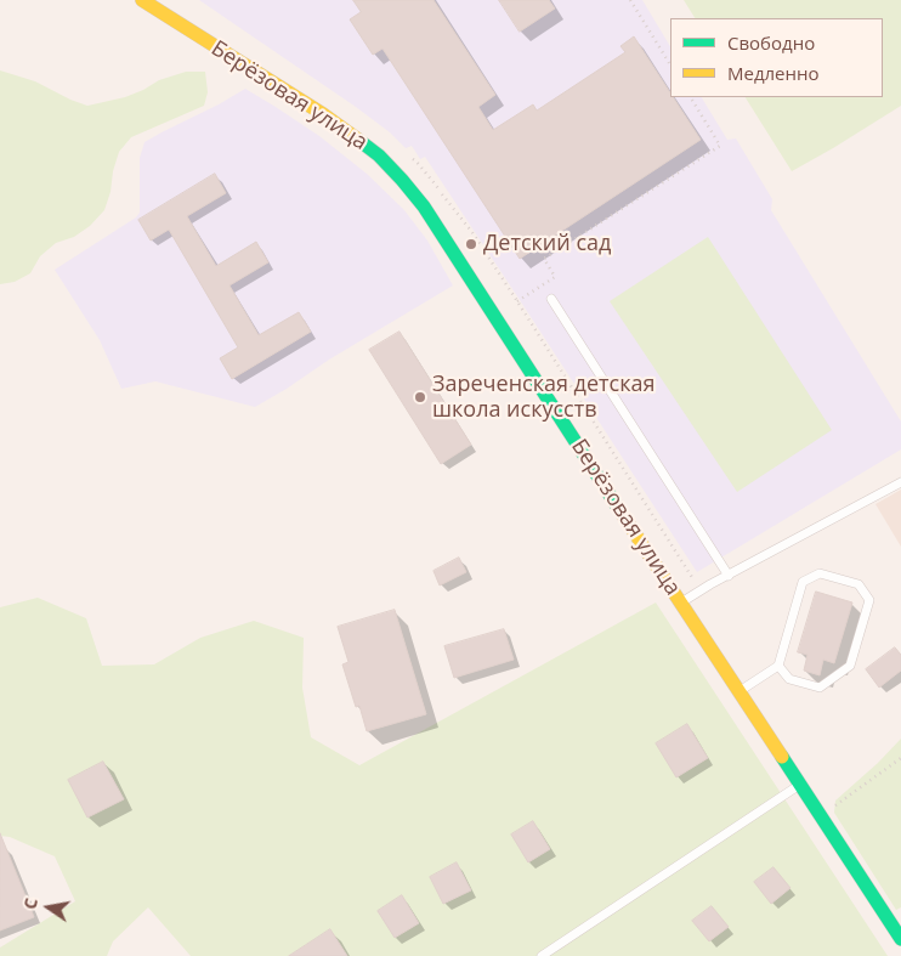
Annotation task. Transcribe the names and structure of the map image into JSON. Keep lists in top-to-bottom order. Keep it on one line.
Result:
{"streets":{"street":["Берёзовая улица"]},"places":["Детский сад","Зареченская детская школа искусств"],"legend":["Свободно","Медленно"],"north":"left"}
